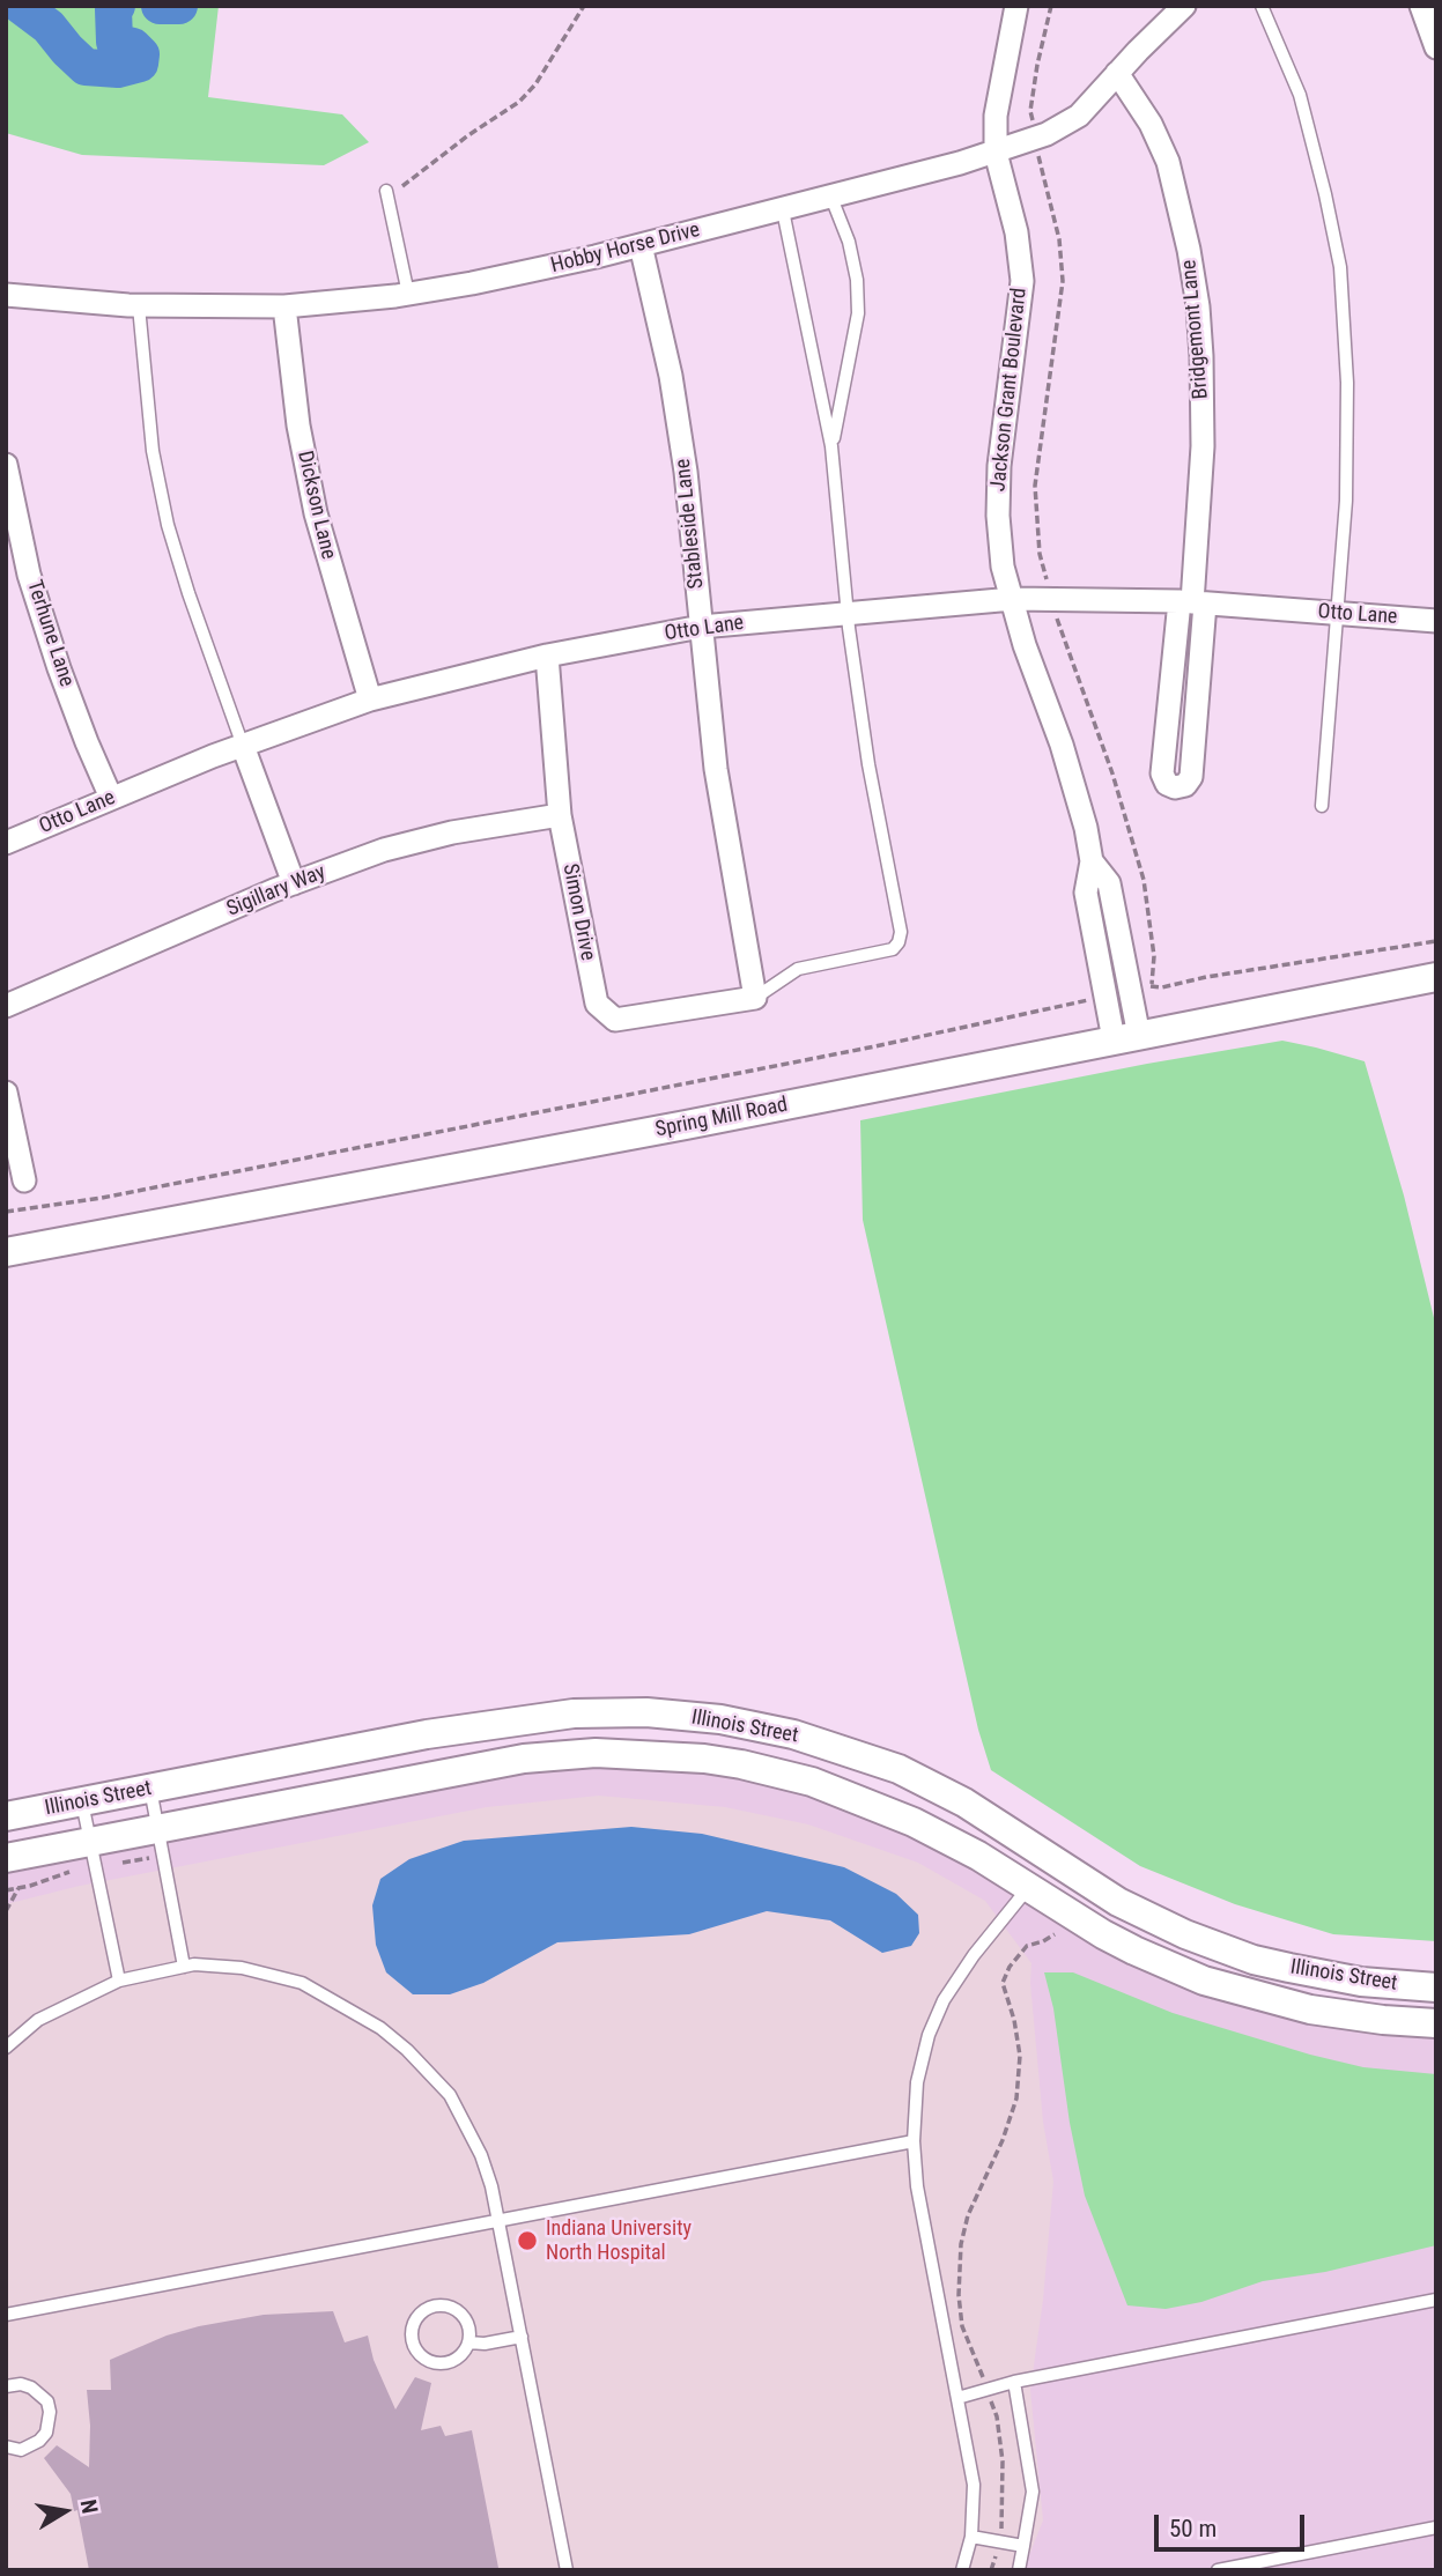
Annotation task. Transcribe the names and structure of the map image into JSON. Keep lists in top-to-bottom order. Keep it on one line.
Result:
{"streets":{"street":["Hobby Horse Drive","Bridgemont Lane","Jackson Grant Boulevard","Dickson Lane","Stableside Lane","Otto Lane","Terhune Lane","Sigillary Way","Simon Drive","Spring Mill Road","Illinois Street"]},"crossings":[["Hobby Horse Drive","Bridgemont Lane"],["Hobby Horse Drive","Jackson Grant Boulevard"],["Hobby Horse Drive","Dickson Lane"],["Hobby Horse Drive","Stableside Lane"],["Bridgemont Lane","Otto Lane"],["Jackson Grant Boulevard","Otto Lane"],["Jackson Grant Boulevard","Spring Mill Road"],["Dickson Lane","Otto Lane"],["Stableside Lane","Otto Lane"],["Stableside Lane","Simon Drive"],["Otto Lane","Terhune Lane"],["Otto Lane","Simon Drive"],["Sigillary Way","Simon Drive"]],"places":["Indiana University North Hospital"],"scale_bar":"50 m","north":"right"}
